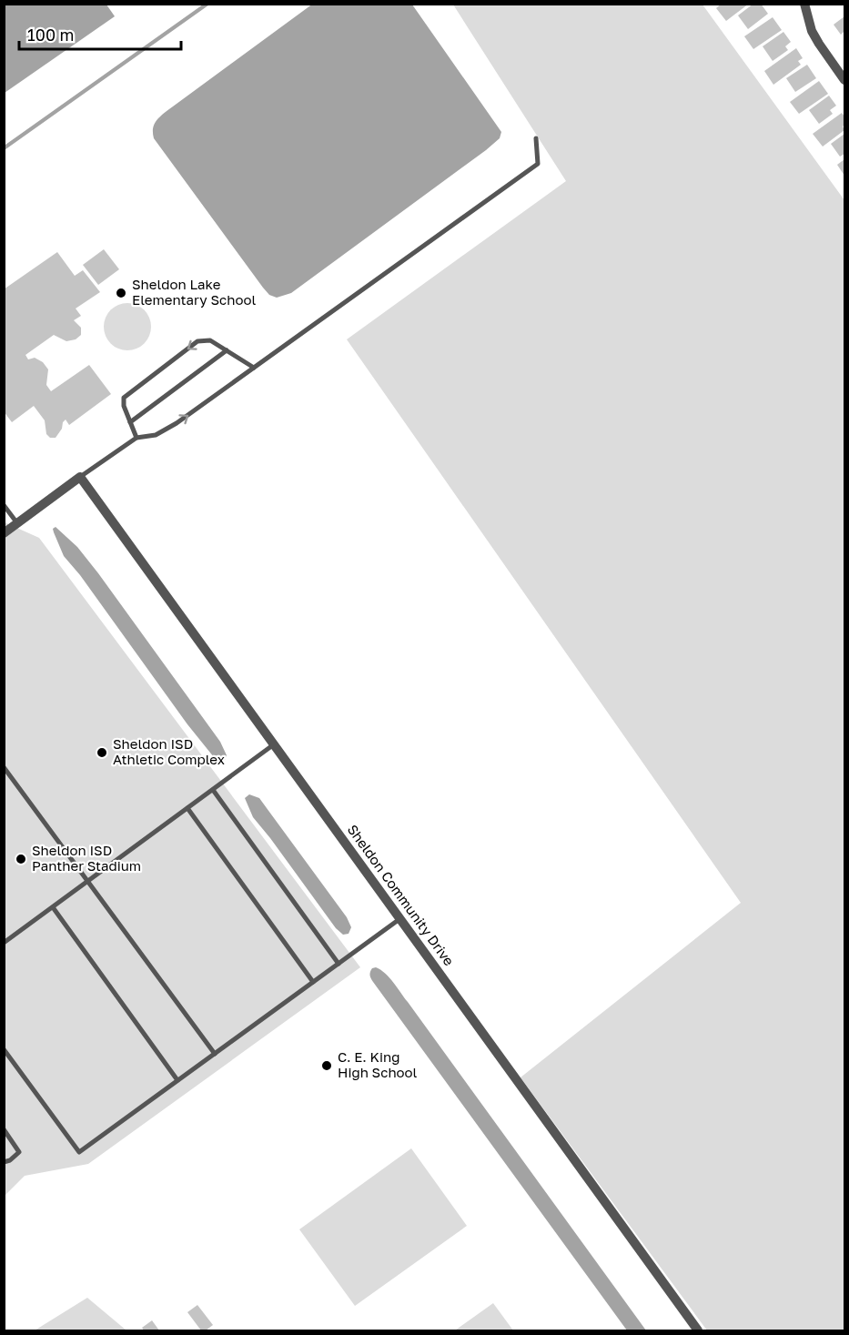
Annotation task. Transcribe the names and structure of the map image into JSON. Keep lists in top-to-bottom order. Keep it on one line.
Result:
{"streets":{"street":["Sheldon Community Drive"]},"places":["Sheldon Lake Elementary School","Sheldon ISD Athletic Complex","Sheldon ISD Panther Stadium","C. E. King High School"],"scale_bar":"100 m"}
